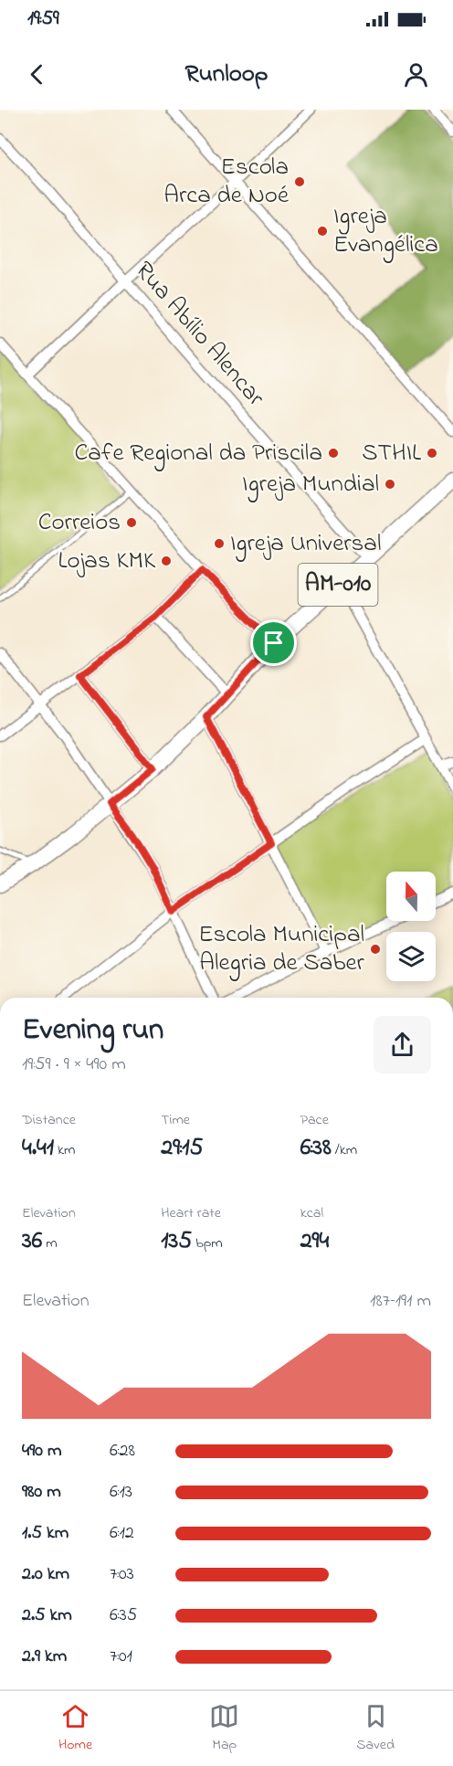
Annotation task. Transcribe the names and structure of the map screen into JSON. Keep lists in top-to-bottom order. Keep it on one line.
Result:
{"streets":{"main road":["AM-010"],"street":["Rua Abílio Alencar"]},"crossings":[["Rua Abílio Alencar","AM-010"]],"places":["Escola Arca de Noé","Igreja Evangélica","Cafe Regional da Priscila","STHIL","Igreja Mundial","Correios","Igreja Universal","Lojas KMK","Escola Municipal Alegria de Saber"],"north":"top","page":{"status":"19:59","header":"Runloop","heading":["Evening run","19:59 · 9 × 490 m"],"stats":[["Distance","4.41 km"],["Time","29:15"],["Pace","6:38 /km"],["Elevation","36 m"],["Heart rate","135 bpm"],["kcal","294"]],"chart":["Elevation","187–191 m"],"list":[{"name":"490 m","note":"6:28"},{"name":"980 m","note":"6:13"},{"name":"1.5 km","note":"6:12"},{"name":"2.0 km","note":"7:03"},{"name":"2.5 km","note":"6:35"},{"name":"2.9 km","note":"7:01"}],"tabs":["Home","Map","Saved"]}}
